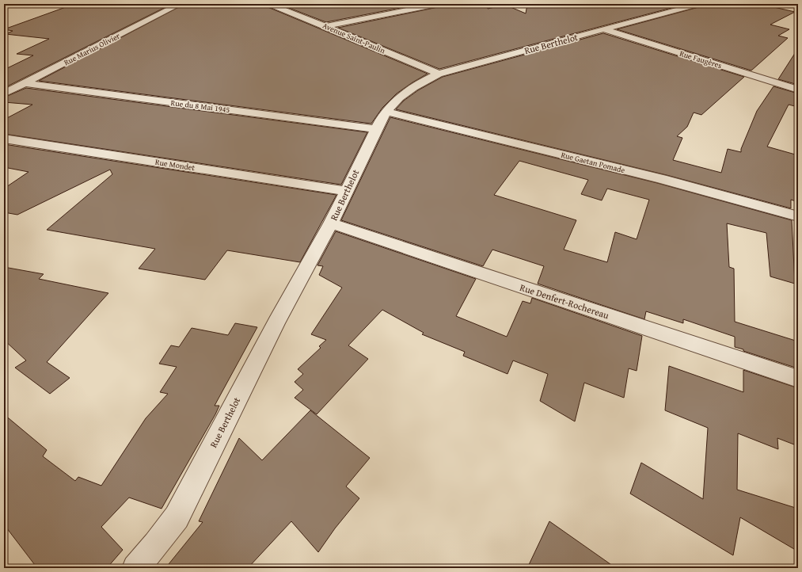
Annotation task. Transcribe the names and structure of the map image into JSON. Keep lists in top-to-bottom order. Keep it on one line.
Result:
{"streets":{"street":["Avenue Saint-Paulin","Rue Berthelot","Rue Marius Olivier","Rue Faugères","Rue du 8 Mai 1945","Rue Gaetan Pomade","Rue Mondet","Rue Denfert-Rochereau"]},"crossings":[["Avenue Saint-Paulin","Rue Berthelot"],["Rue Berthelot","Rue Faugères"],["Rue Berthelot","Rue du 8 Mai 1945"],["Rue Berthelot","Rue Gaetan Pomade"],["Rue Berthelot","Rue Mondet"],["Rue Berthelot","Rue Denfert-Rochereau"],["Rue Marius Olivier","Rue du 8 Mai 1945"]]}
